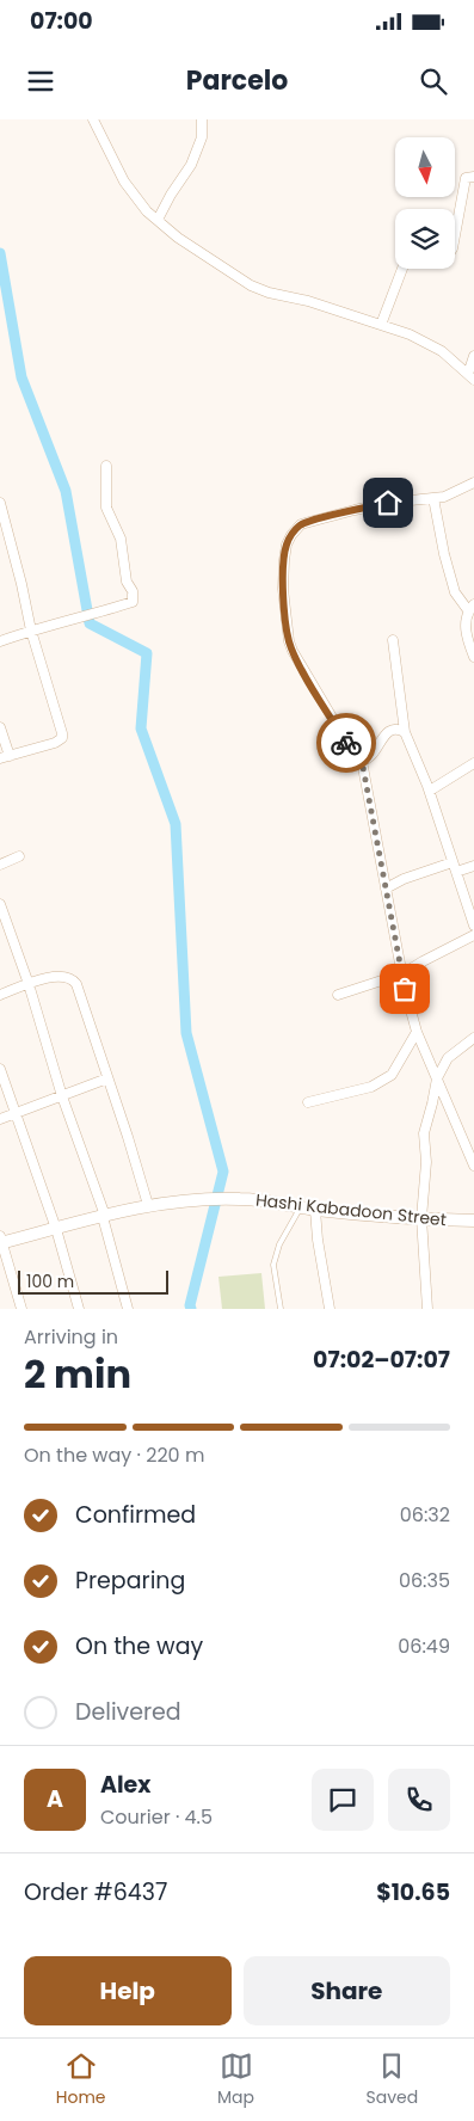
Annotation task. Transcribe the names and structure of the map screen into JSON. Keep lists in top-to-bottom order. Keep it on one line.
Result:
{"streets":{"street":["Hashi Kabadoon Street"]},"scale_bar":"100 m","north":"bottom","page":{"status":"07:00","header":"Parcelo","scale":"100 m","heading":["2 min","Arriving in","07:02–07:07"],"panel":["Alex","Courier · 4.5","Order #6437","$10.65"],"bar":"On the way · 220 m","list":[["Confirmed","06:32"],["Preparing","06:35"],["On the way","06:49"],"Delivered"],"round":"A","buttons":["Help","Share"],"tabs":["Home","Map","Saved"]}}
